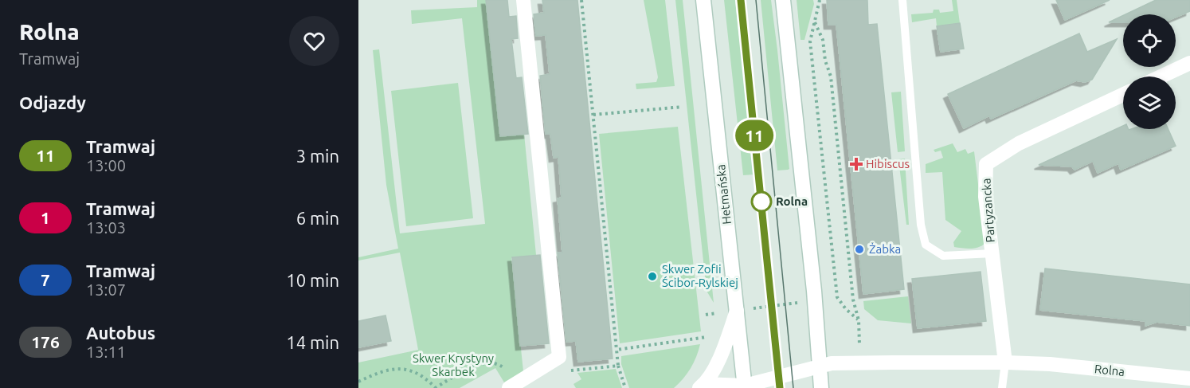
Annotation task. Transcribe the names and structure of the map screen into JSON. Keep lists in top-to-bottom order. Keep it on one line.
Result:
{"streets":{"street":["Hetmańska","Partyzancka","Rolna"]},"crossings":[["Hetmańska","Rolna"],["Partyzancka","Rolna"]],"parks":["Skwer Krystyny Skarbek"],"places":{"health":["Hibiscus"],"other":["Rolna","Żabka","Skwer Zofii Ścibor-Rylskiej"]},"lines":["tram line 11"],"page":{"heading":[["Rolna","Tramwaj"],"Odjazdy"],"on_map":"11","list":[{"mark":"11","name":"Tramwaj","note":"13:00","value":"3 min"},{"mark":"1","name":"Tramwaj","note":"13:03","value":"6 min"},{"mark":"7","name":"Tramwaj","note":"13:07","value":"10 min"},{"mark":"176","name":"Autobus","note":"13:11","value":"14 min"}]}}
